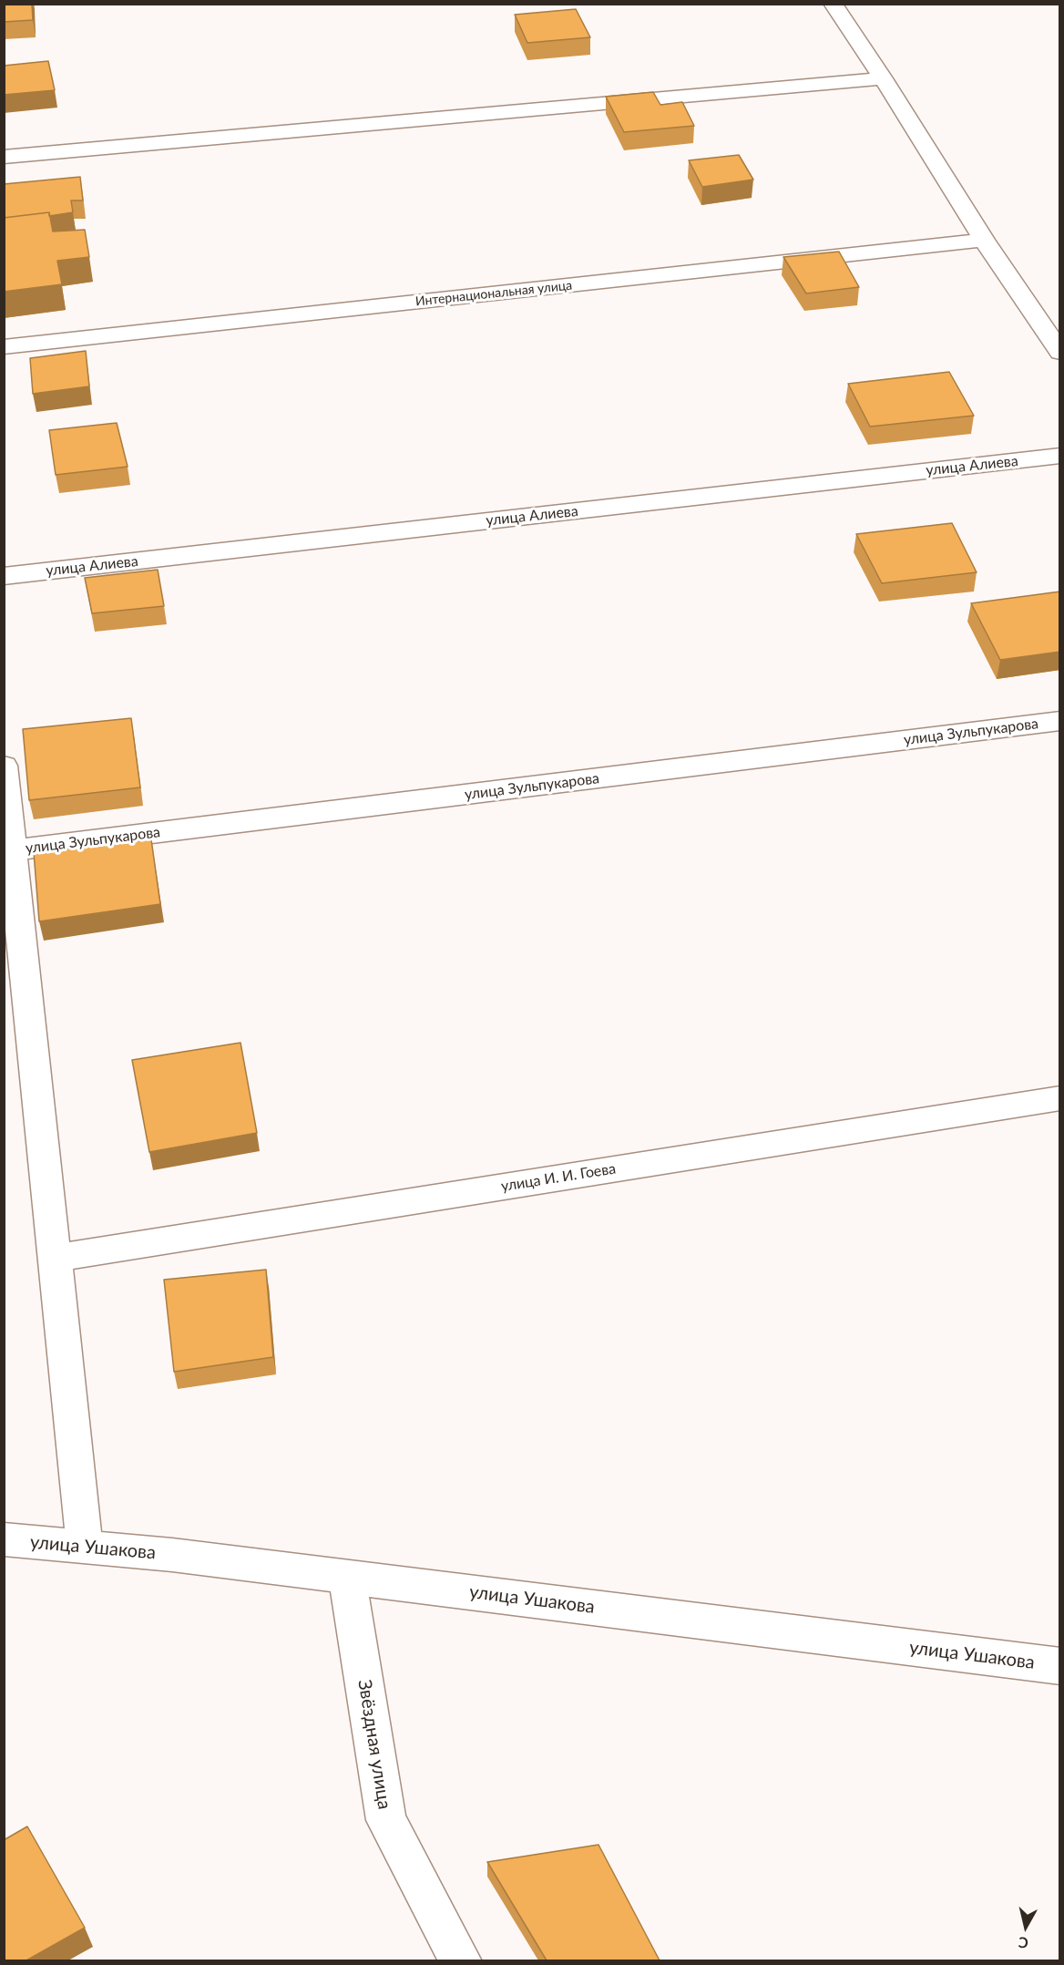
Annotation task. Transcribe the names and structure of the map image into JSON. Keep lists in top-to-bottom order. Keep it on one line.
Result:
{"streets":{"street":["Интернациональная улица","улица Алиева","улица Зульпукарова","улица И. И. Гоева","улица Ушакова","Звёздная улица"]},"crossings":[["улица Ушакова","Звёздная улица"]],"north":"bottom"}
